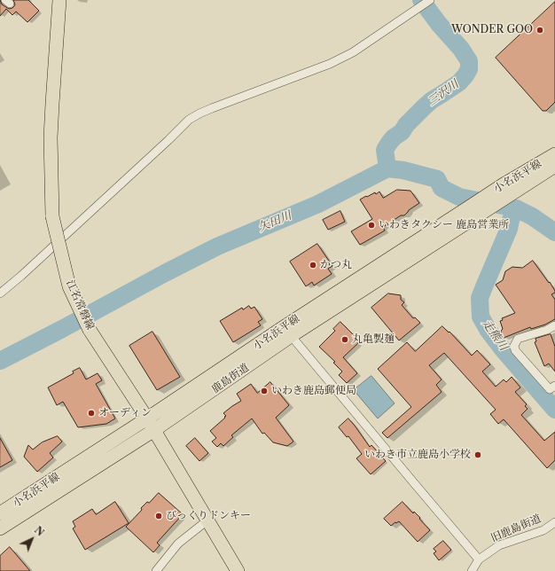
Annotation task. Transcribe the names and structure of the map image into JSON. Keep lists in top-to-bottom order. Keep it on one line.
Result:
{"streets":{"main road":["小名浜平線","江名常磐線","鹿島街道"],"street":["旧鹿島街道"]},"crossings":[["小名浜平線","江名常磐線"],["小名浜平線","鹿島街道"],["江名常磐線","鹿島街道"]],"water":["三沢川","矢田川","走熊川"],"places":["WONDER GOO","いわきタクシー 鹿島営業所","かつ丸","丸亀製麺","いわき鹿島郵便局","オーディン","いわき市立鹿島小学校","びっくりドンキー"],"north":"top right"}
